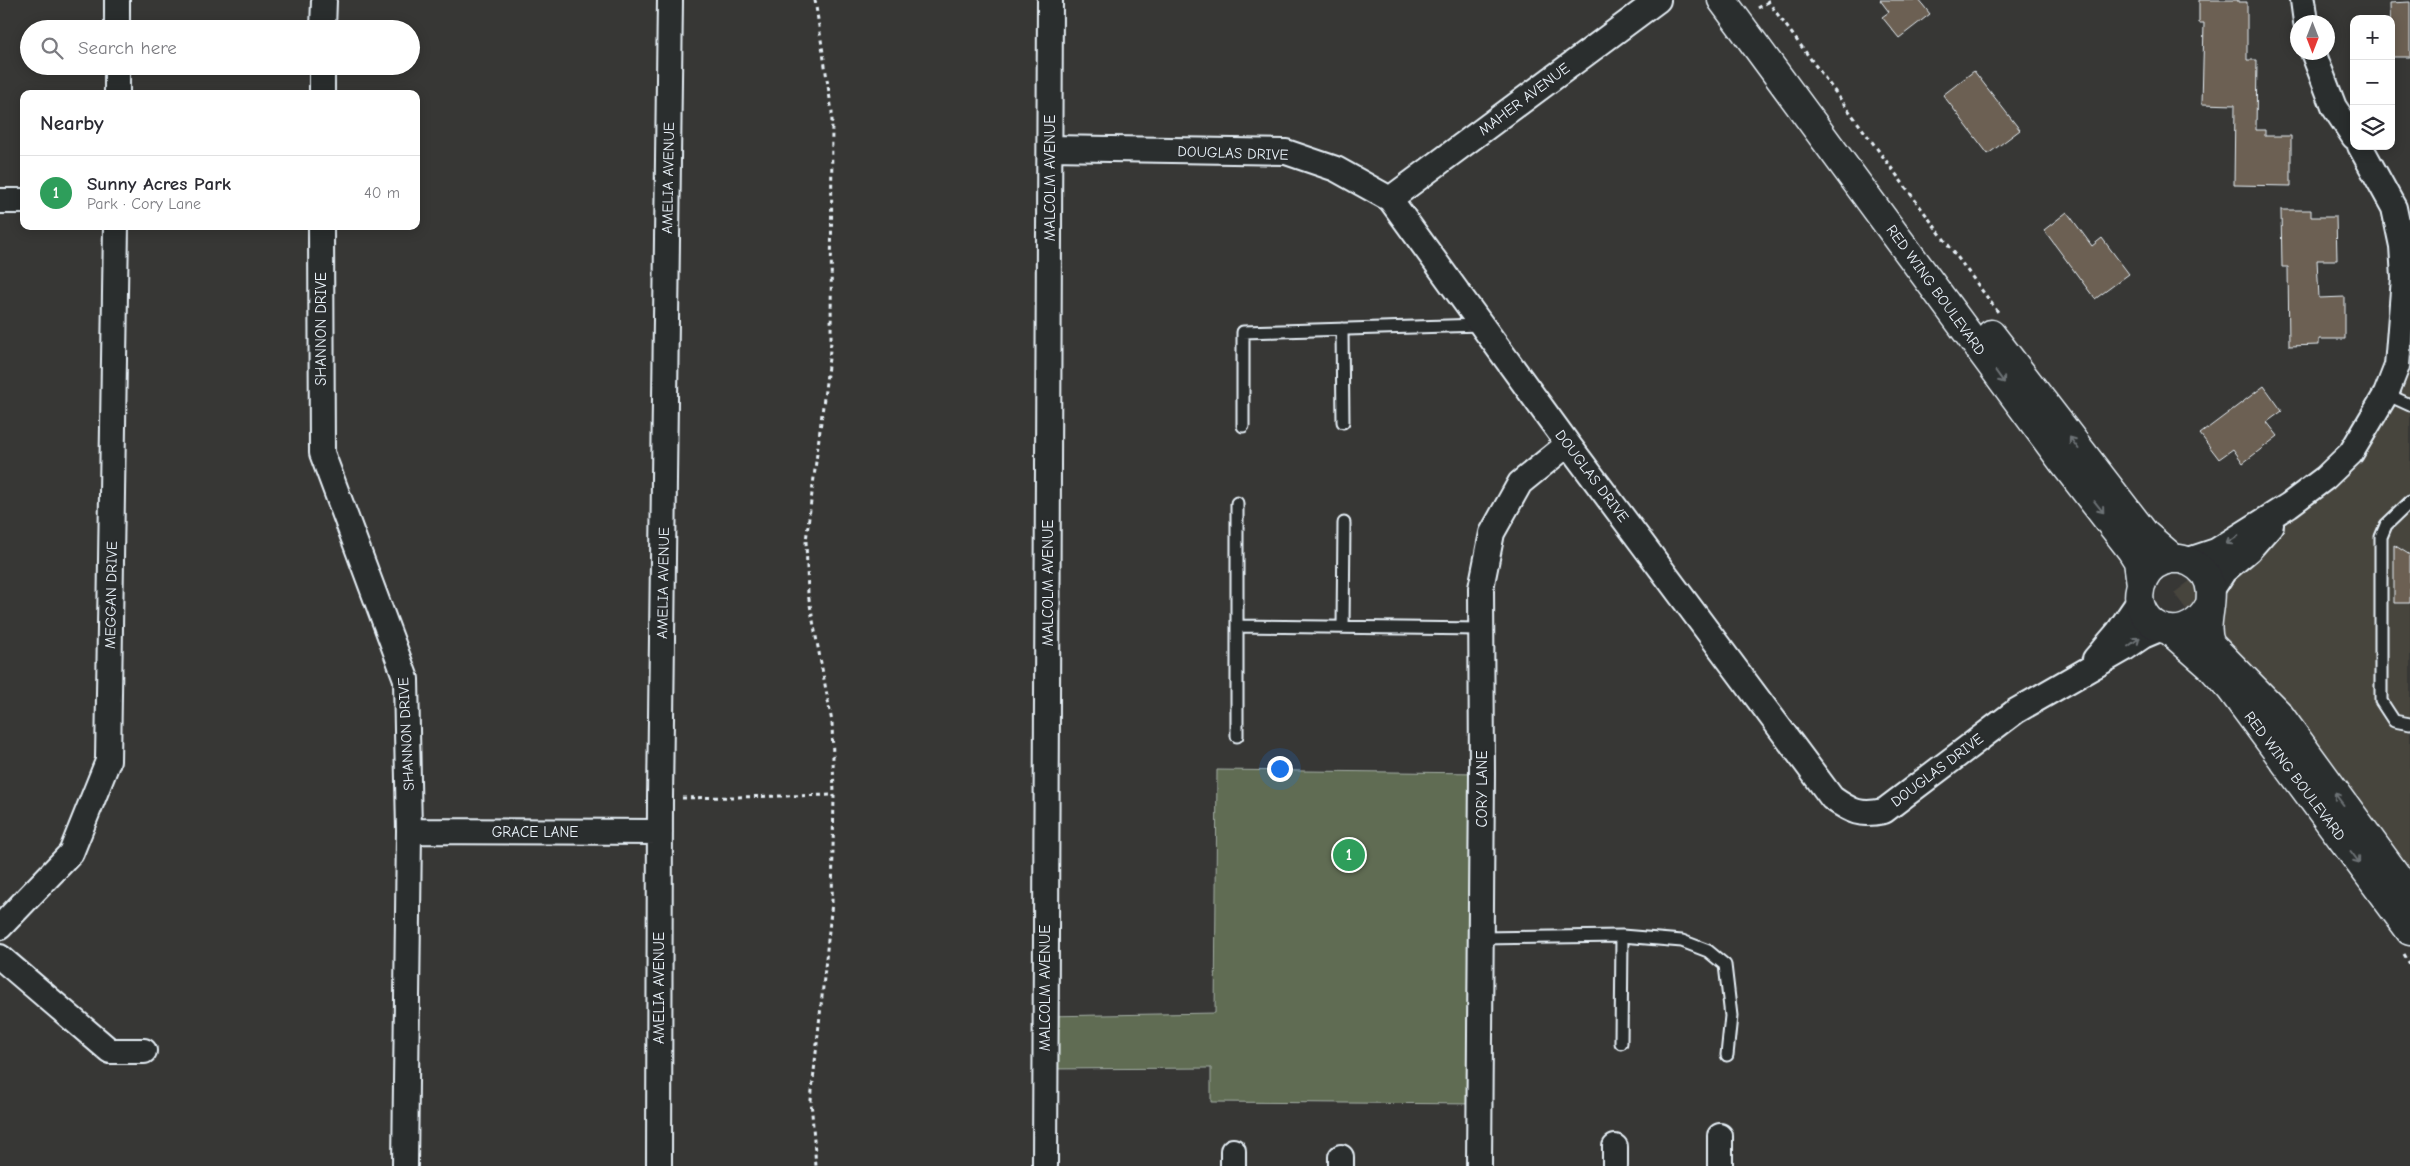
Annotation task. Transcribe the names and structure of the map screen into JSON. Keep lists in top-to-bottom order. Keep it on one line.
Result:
{"streets":{"main road":["RED WING BOULEVARD"],"street":["MAHER AVENUE","DOUGLAS DRIVE","AMELIA AVENUE","MALCOLM AVENUE","SHANNON DRIVE","MEGGAN DRIVE","CORY LANE","GRACE LANE"]},"crossings":[["MAHER AVENUE","DOUGLAS DRIVE"],["DOUGLAS DRIVE","MALCOLM AVENUE"],["DOUGLAS DRIVE","RED WING BOULEVARD"],["DOUGLAS DRIVE","CORY LANE"],["AMELIA AVENUE","GRACE LANE"],["SHANNON DRIVE","GRACE LANE"]],"north":"bottom","page":{"map_buttons":["+","−"],"search":"Search here","heading":"Nearby","list":[{"mark":"1","name":"Sunny Acres Park","note":"Park · Cory Lane","value":"40 m"}],"pins":"1"}}
